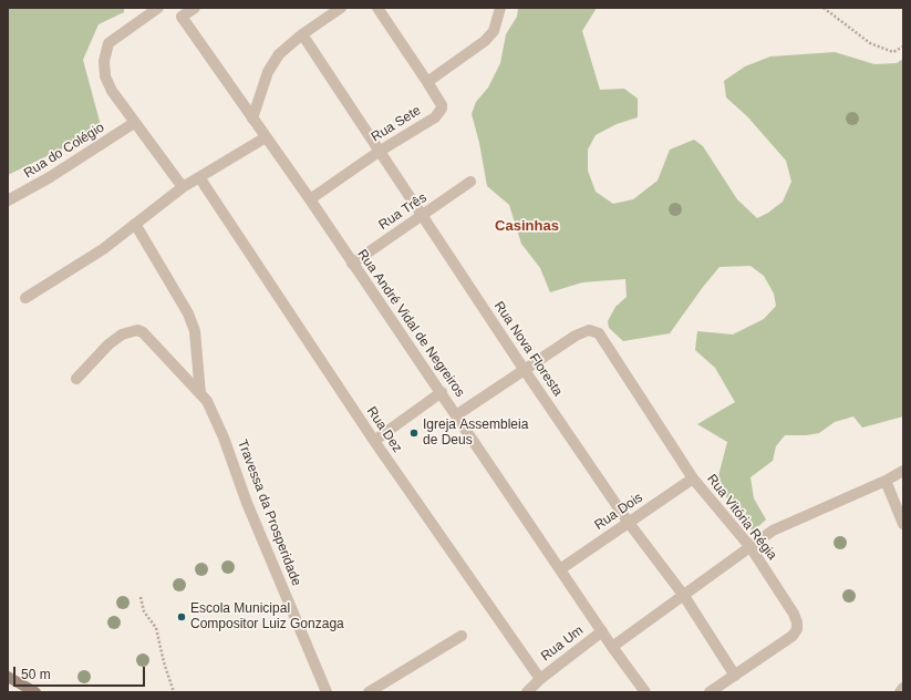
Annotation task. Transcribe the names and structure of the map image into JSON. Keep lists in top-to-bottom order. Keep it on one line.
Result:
{"streets":{"street":["Rua Sete","Rua do Colégio","Rua Três","Rua André Vidal de Negreiros","Rua Nova Floresta","Rua Dez","Rua Dois","Travessa da Prosperidade","Rua Vitória Régia","Rua Um"]},"crossings":[["Rua Sete","Rua André Vidal de Negreiros"],["Rua Sete","Rua Nova Floresta"],["Rua Três","Rua André Vidal de Negreiros"],["Rua Três","Rua Nova Floresta"],["Rua André Vidal de Negreiros","Rua Dois"],["Rua André Vidal de Negreiros","Rua Um"],["Rua Nova Floresta","Rua Dois"],["Rua Nova Floresta","Rua Vitória Régia"],["Rua Dez","Rua Um"],["Rua Dois","Rua Vitória Régia"]],"districts":["Casinhas"],"places":["Igreja Assembleia de Deus","Escola Municipal Compositor Luiz Gonzaga"],"scale_bar":"50 m"}
